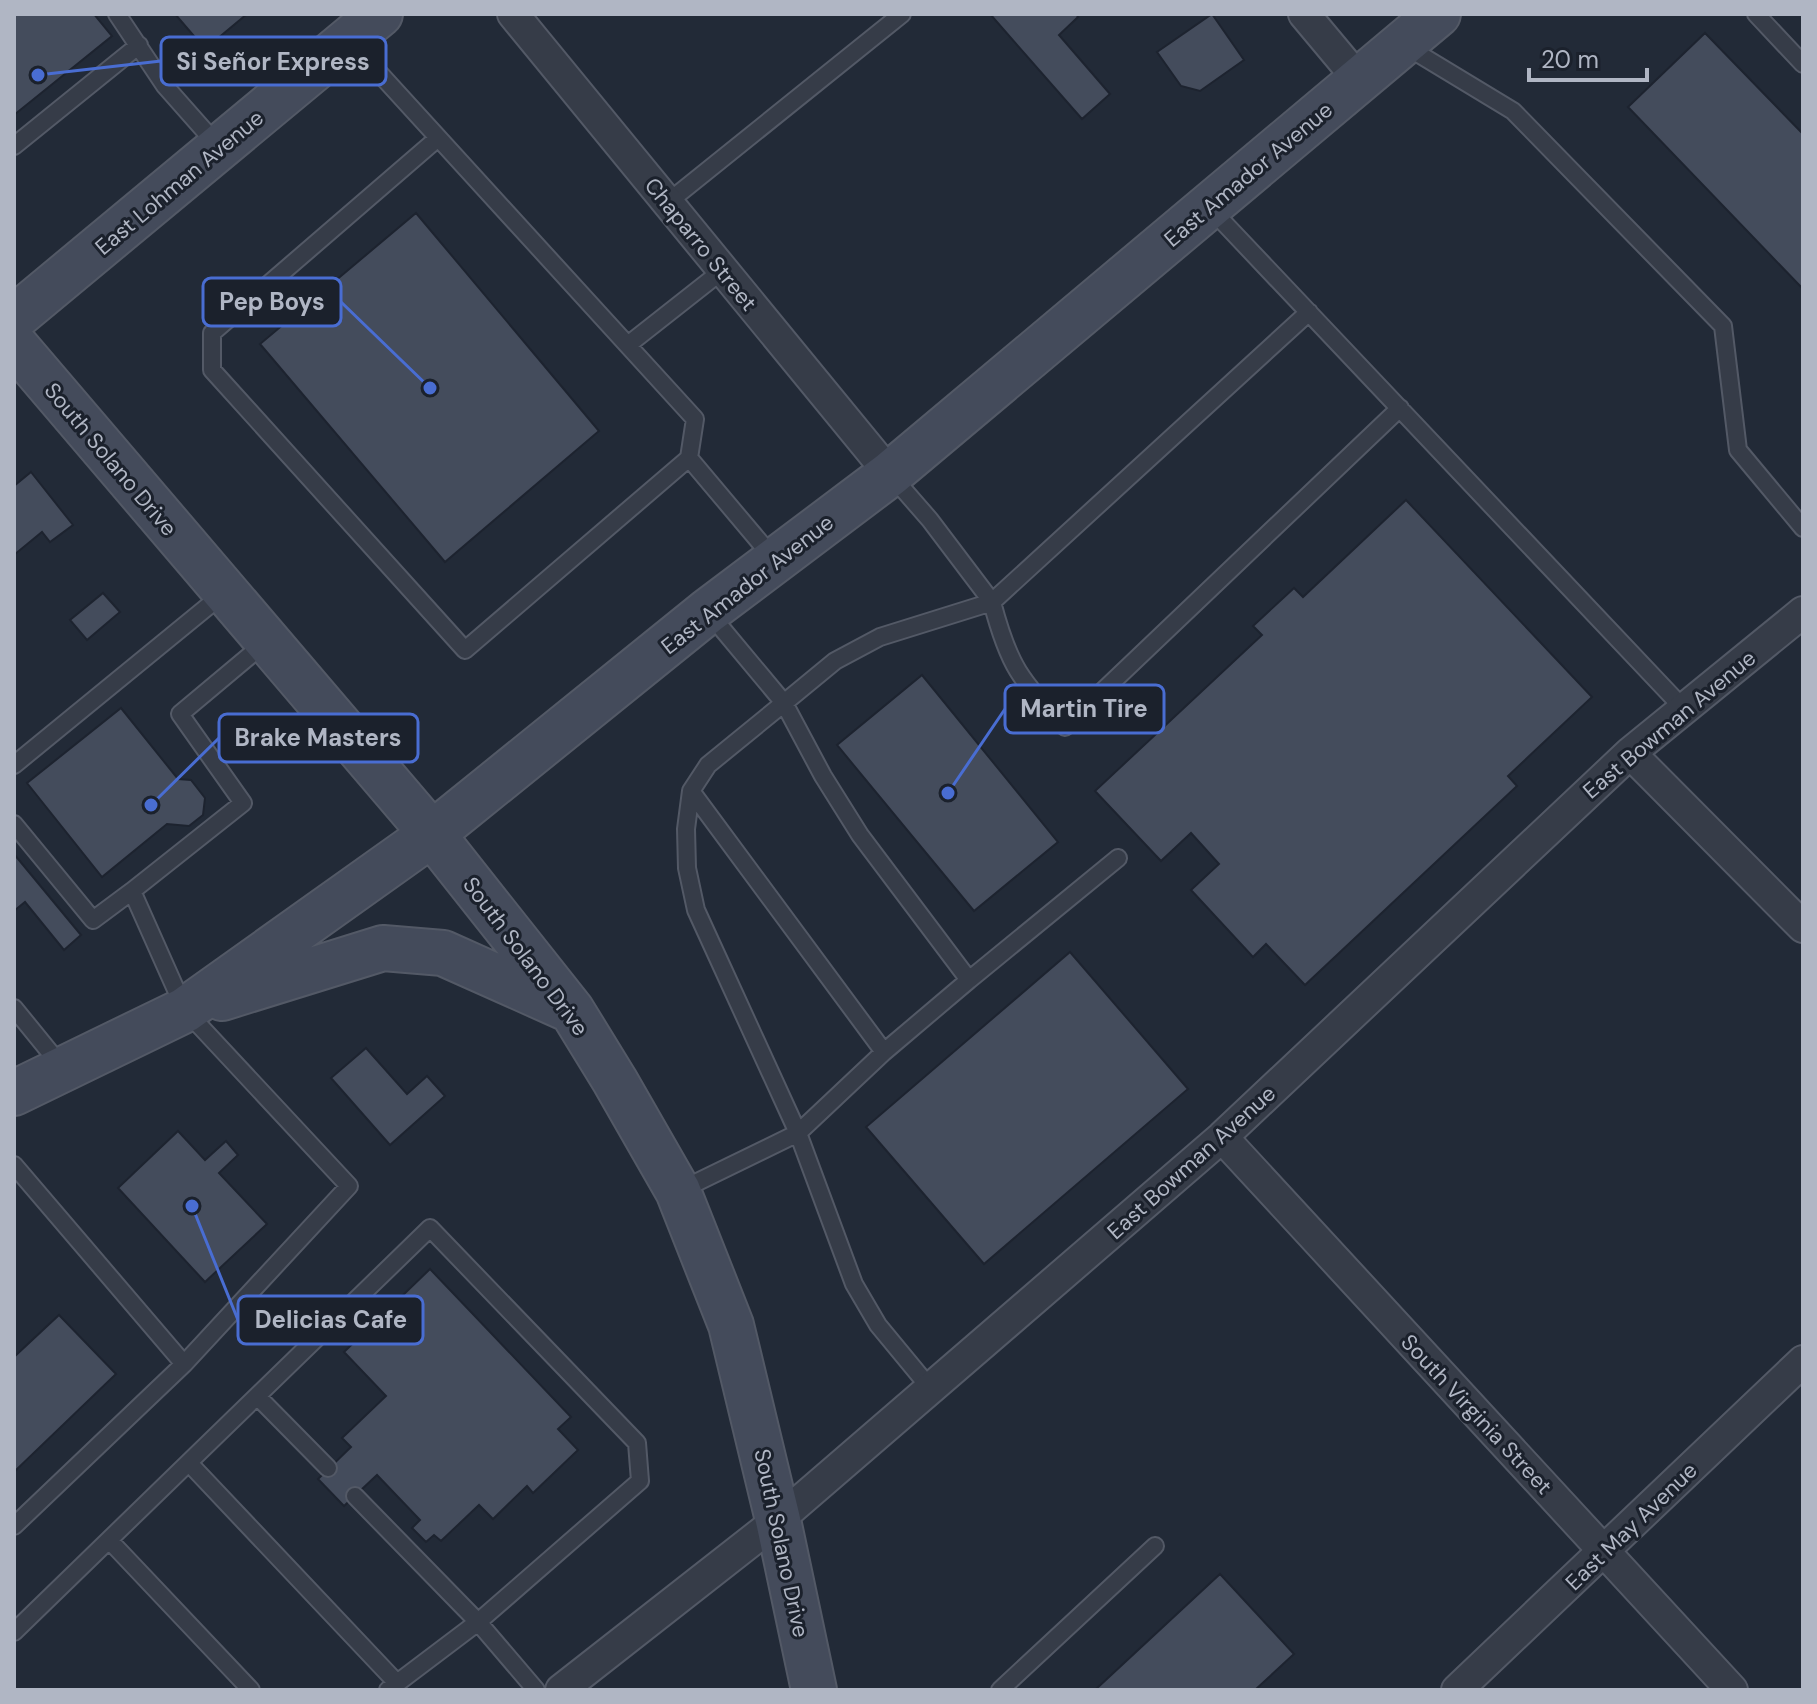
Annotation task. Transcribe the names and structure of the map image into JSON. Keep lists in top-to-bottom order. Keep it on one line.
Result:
{"streets":{"main road":["East Amador Avenue","East Lohman Avenue","South Solano Drive"],"street":["Chaparro Street","East Bowman Avenue","South Virginia Street","East May Avenue"]},"crossings":[["East Amador Avenue","Chaparro Street"],["East Amador Avenue","South Solano Drive"],["South Solano Drive","East Bowman Avenue"],["East Bowman Avenue","South Virginia Street"],["South Virginia Street","East May Avenue"]],"places":["Si Señor Express","Pep Boys","Martin Tire","Brake Masters","Delicias Cafe"],"scale_bar":"20 m"}
